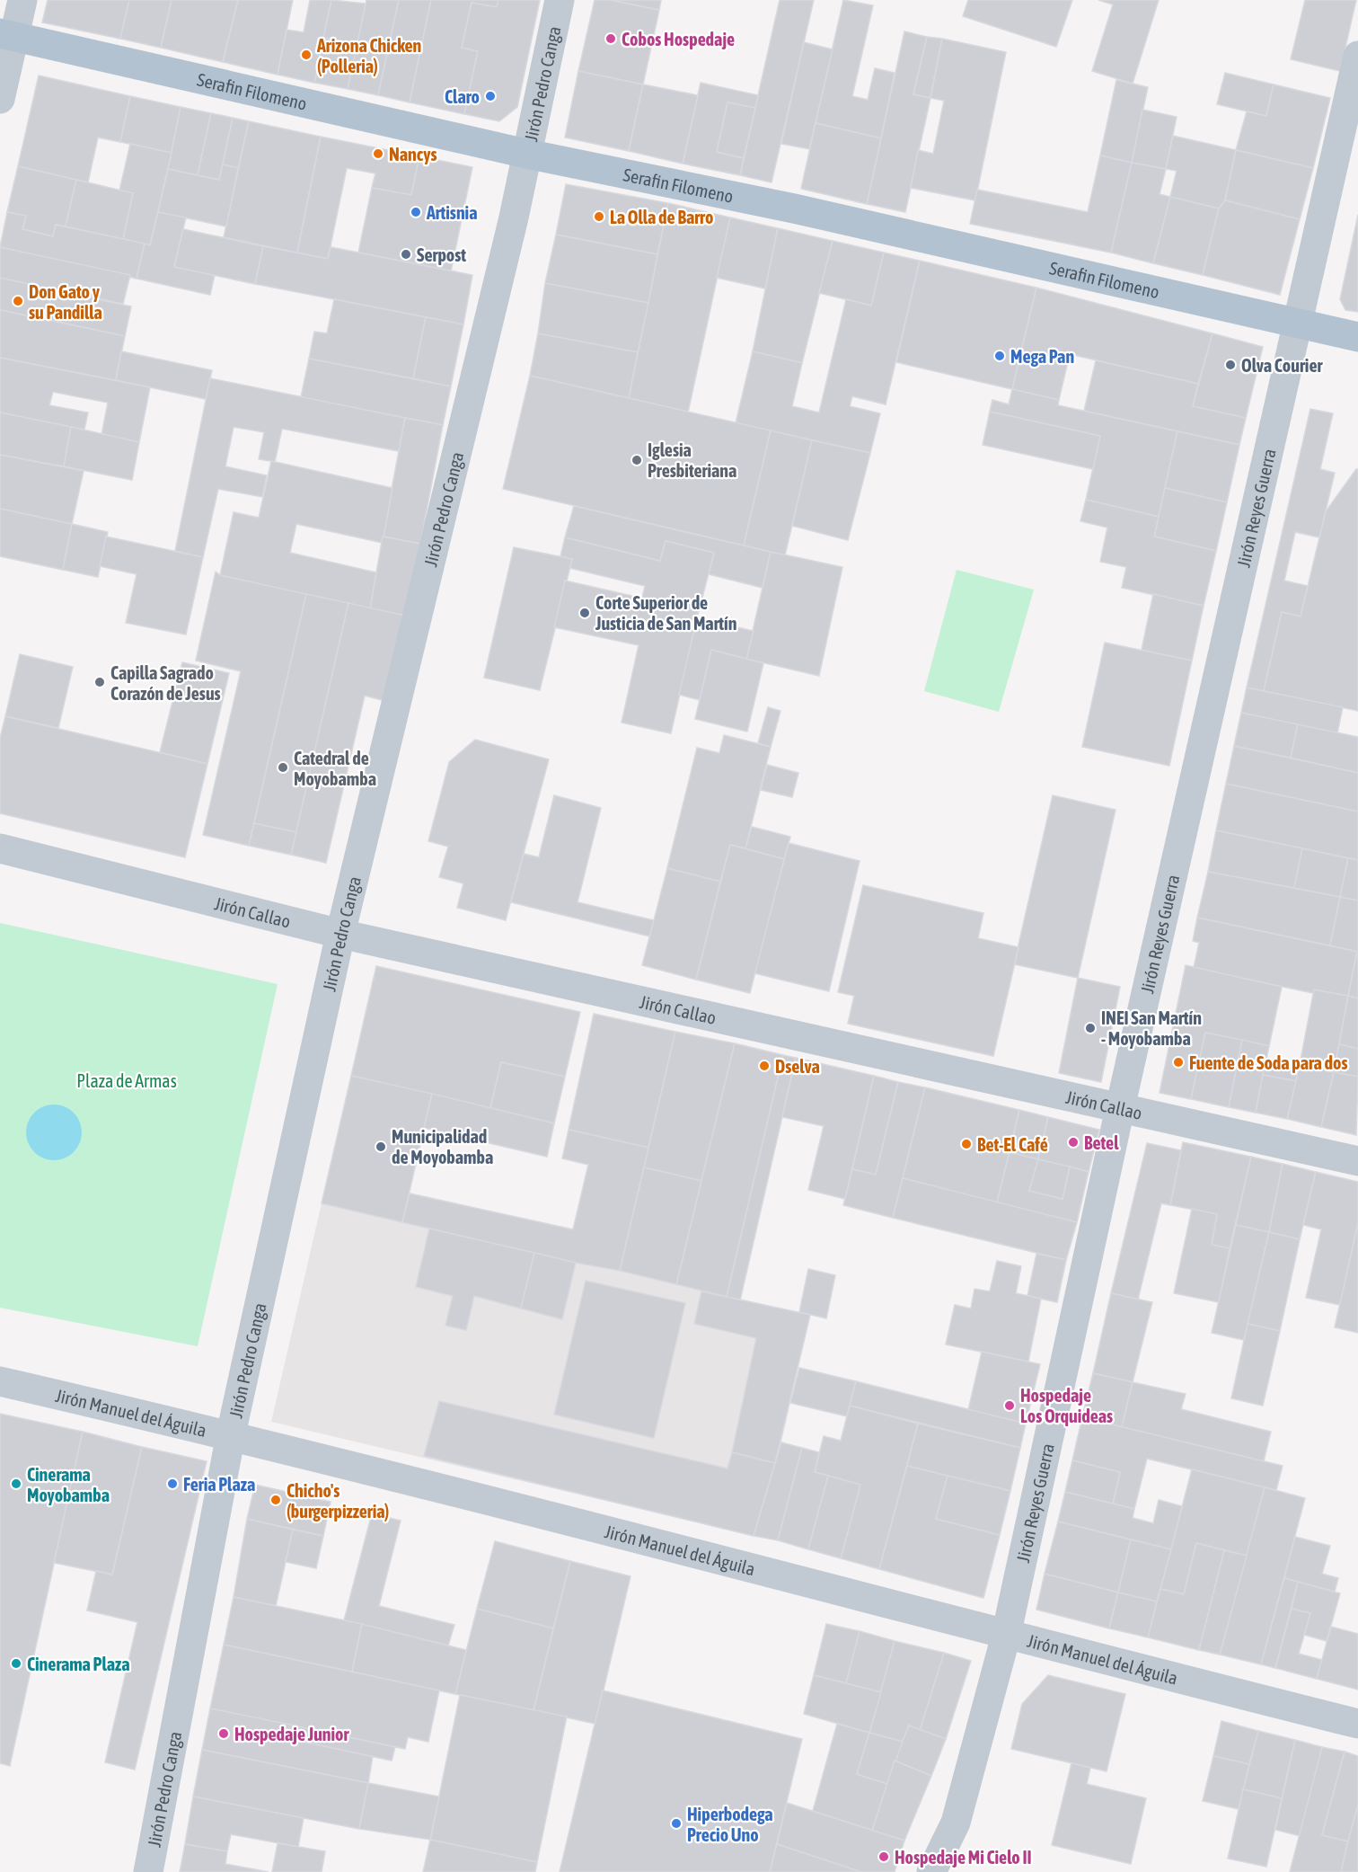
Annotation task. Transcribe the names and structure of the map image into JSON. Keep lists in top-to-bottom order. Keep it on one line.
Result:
{"streets":{"main road":["Serafin Filomeno"],"street":["Jirón Pedro Canga","Jirón Reyes Guerra","Jirón Callao","Jirón Manuel del Águila"]},"crossings":[["Jirón Pedro Canga","Serafin Filomeno"],["Jirón Pedro Canga","Jirón Callao"],["Jirón Pedro Canga","Jirón Manuel del Águila"],["Serafin Filomeno","Jirón Reyes Guerra"],["Jirón Reyes Guerra","Jirón Callao"],["Jirón Reyes Guerra","Jirón Manuel del Águila"]],"parks":["Plaza de Armas"],"places":["Cobos Hospedaje","Arizona Chicken (Polleria)","Claro","Nancys","Artisnia","La Olla de Barro","Serpost","Don Gato y su Pandilla","Mega Pan","Olva Courier","Iglesia Presbiteriana","Corte Superior de Justicia de San Martín","Capilla Sagrado Corazón de Jesus","Catedral de Moyobamba","INEI San Martín - Moyobamba","Fuente de Soda para dos","Dselva","Betel","Bet-El Café","Municipalidad de Moyobamba","Hospedaje Los Orquideas","Cinerama Moyobamba","Feria Plaza","Chicho's (burgerpizzeria)","Cinerama Plaza","Hospedaje Junior","Hiperbodega Precio Uno","Hospedaje Mi Cielo II"]}
